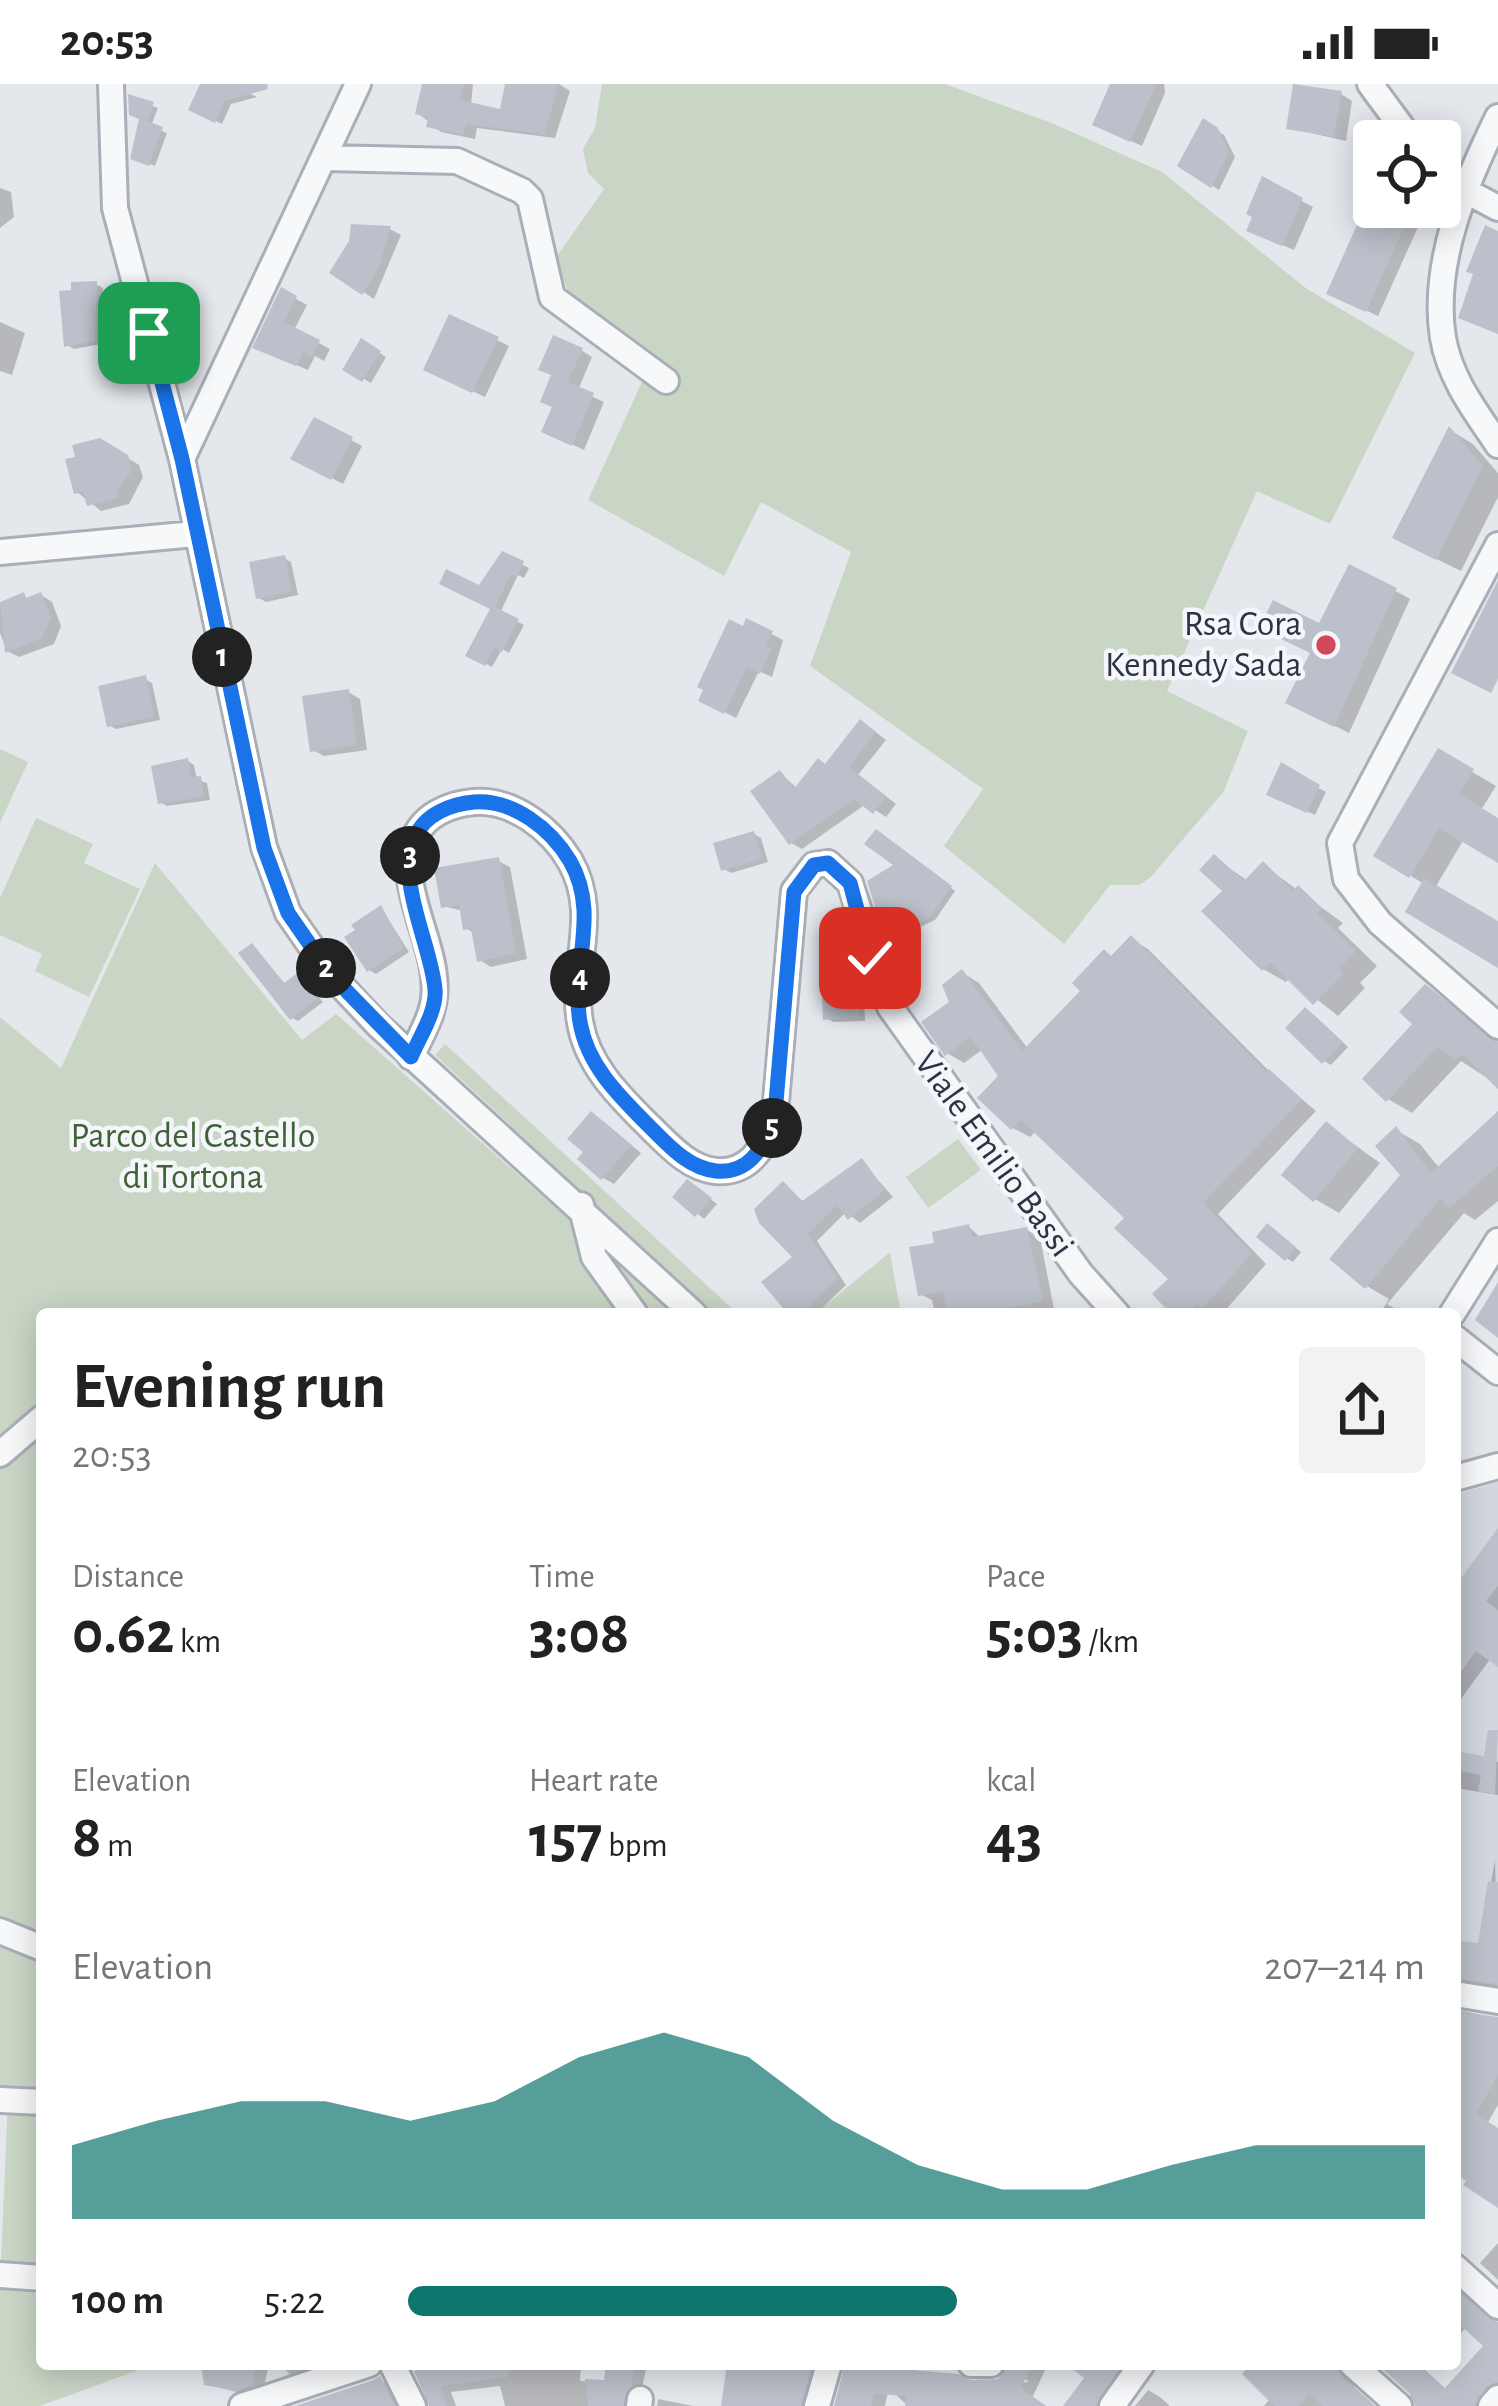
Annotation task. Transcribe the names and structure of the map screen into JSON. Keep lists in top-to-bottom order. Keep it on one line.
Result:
{"streets":{"street":["Viale Emilio Bassi"]},"parks":["Parco del Castello di Tortona"],"places":["Rsa Cora Kennedy Sada"],"page":{"status":"20:53","pins":["1","3","2","4","5"],"heading":["Evening run","20:53"],"stats":[["Distance","0.62 km"],["Time","3:08"],["Pace","5:03 /km"],["Elevation","8 m"],["Heart rate","157 bpm"],["kcal","43"]],"chart":["Elevation","207–214 m"],"list":[{"name":"100 m","note":"5:22"}]}}
